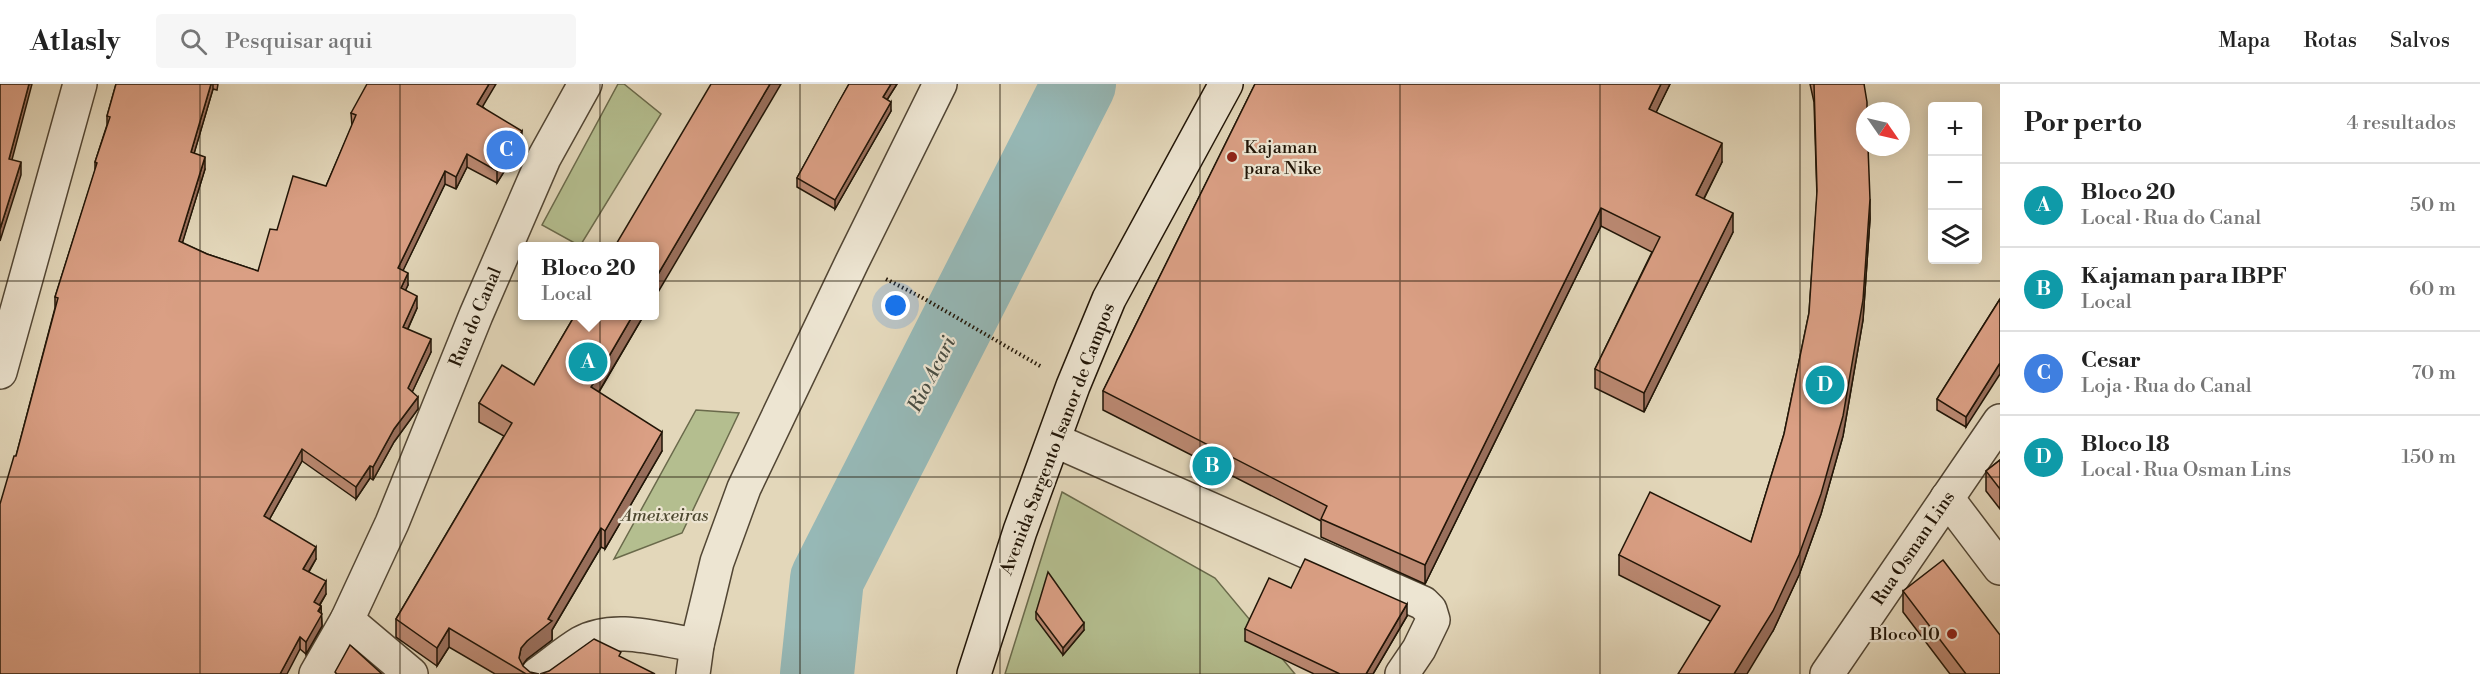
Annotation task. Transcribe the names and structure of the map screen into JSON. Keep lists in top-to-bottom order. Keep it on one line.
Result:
{"streets":{"street":["Rua do Canal","Avenida Sargento Isanor de Campos","Rua Osman Lins"]},"water":["Rio Acari"],"parks":["Ameixeiras"],"places":["Kajaman para Nike","Bloco 10"],"north":"bottom right","page":{"header":"Atlasly","search":"Pesquisar aqui","nav":["Mapa","Rotas","Salvos"],"heading":["Por perto","4 resultados"],"map_buttons":["+","−"],"pins":["C","A","D","B"],"list":[{"mark":"A","name":"Bloco 20","note":"Local · Rua do Canal","value":"50 m"},{"mark":"B","name":"Kajaman para IBPF","note":"Local","value":"60 m"},{"mark":"C","name":"Cesar","note":"Loja · Rua do Canal","value":"70 m"},{"mark":"D","name":"Bloco 18","note":"Local · Rua Osman Lins","value":"150 m"}],"popup":["Bloco 20","Local"]}}
